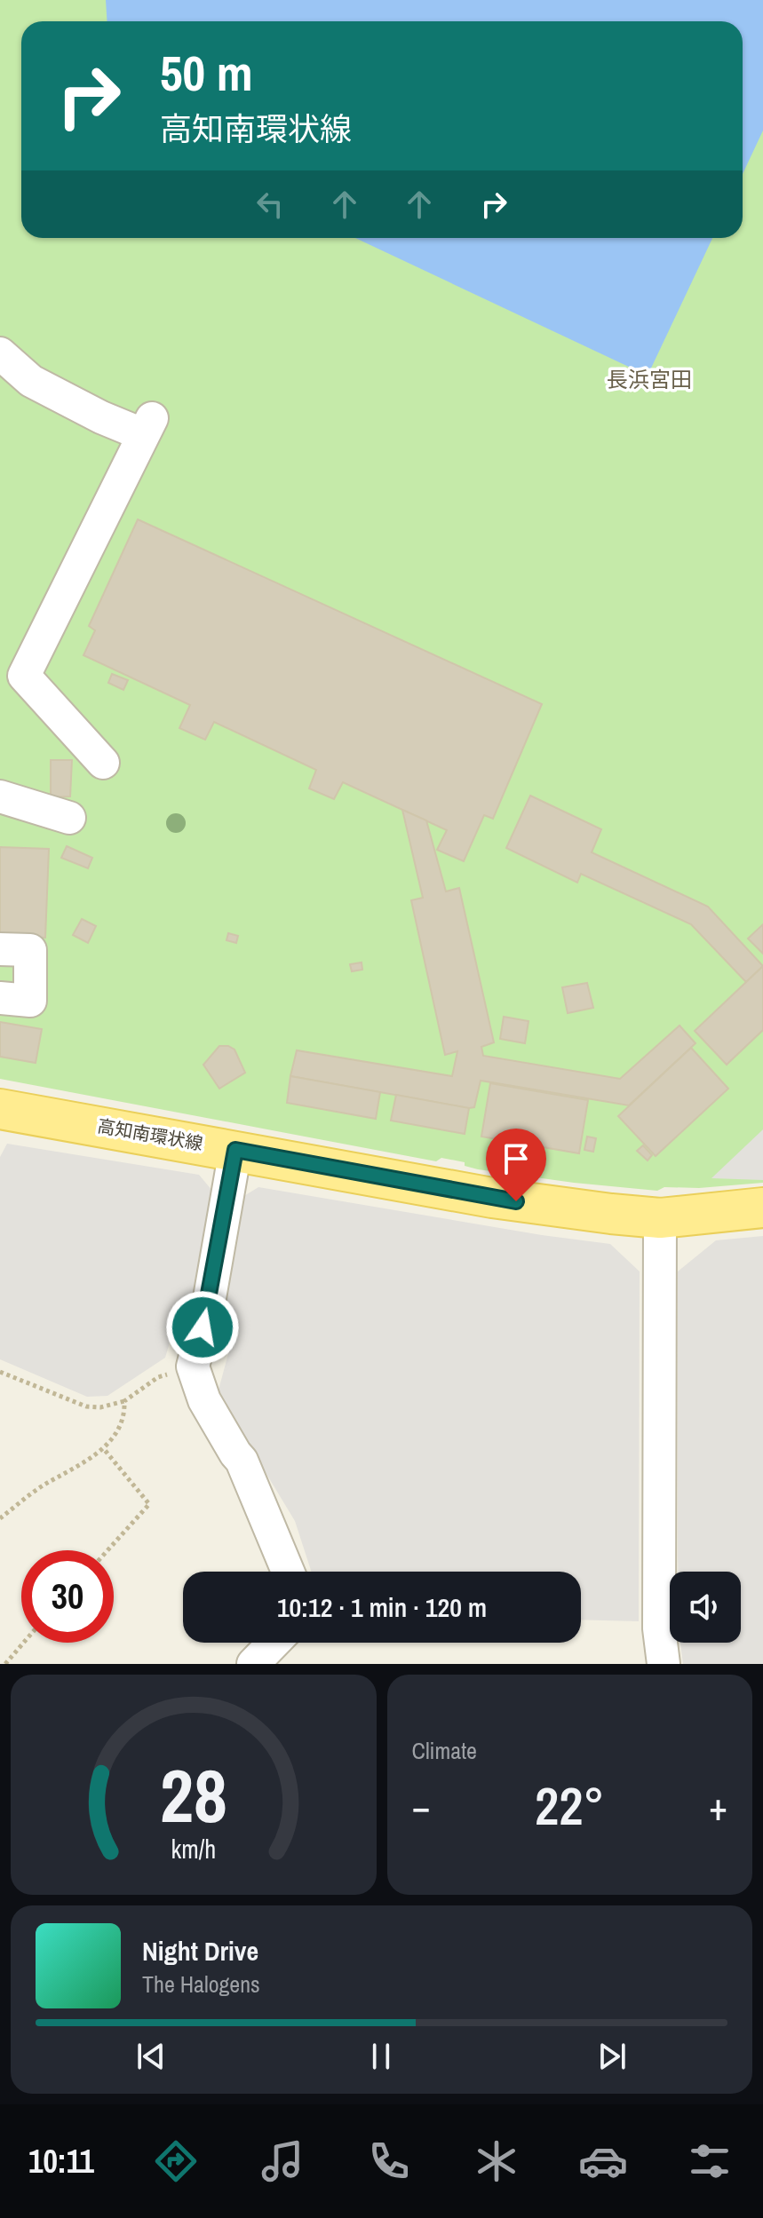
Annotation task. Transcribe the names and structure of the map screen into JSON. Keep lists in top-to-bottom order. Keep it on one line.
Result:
{"streets":{"main road":["高知南環状線"]},"districts":["長浜宮田"],"page":{"turn":["50 m","高知南環状線"],"limit":"30","trip":"10:12 · 1 min · 120 m","tile":"Climate","heat":["−","22°","+"],"song":["Night Drive","The Halogens"],"tabs":"10:11","gauge":["28","km/h"]}}
